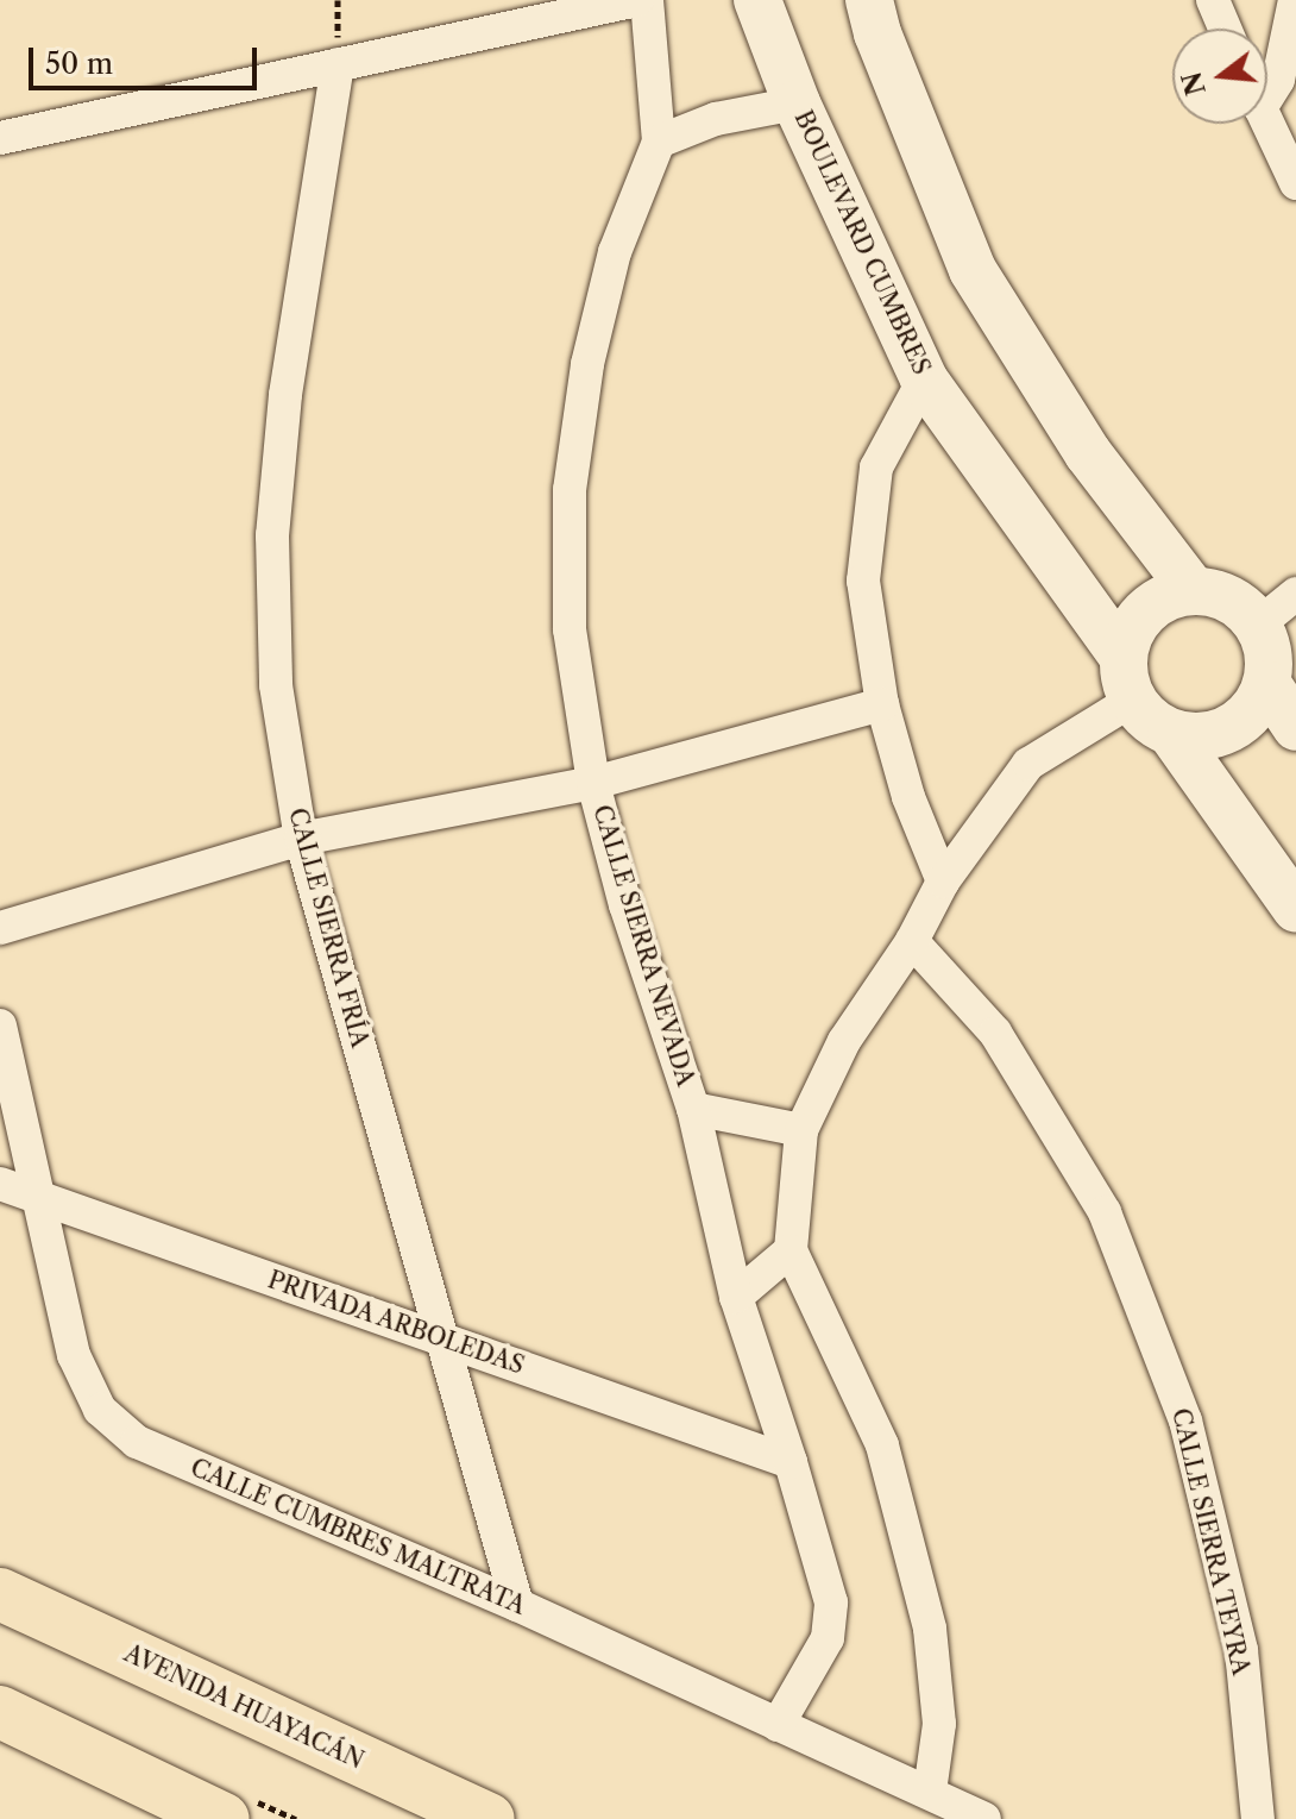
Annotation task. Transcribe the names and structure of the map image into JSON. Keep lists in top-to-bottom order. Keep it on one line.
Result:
{"streets":{"main road":["AVENIDA HUAYACÁN"],"street":["BOULEVARD CUMBRES","CALLE SIERRA FRÍA","CALLE SIERRA NEVADA","PRIVADA ARBOLEDAS","CALLE CUMBRES MALTRATA","CALLE SIERRA TEYRA"]},"crossings":[["CALLE SIERRA FRÍA","CALLE CUMBRES MALTRATA"],["CALLE SIERRA NEVADA","PRIVADA ARBOLEDAS"],["CALLE SIERRA NEVADA","CALLE CUMBRES MALTRATA"]],"scale_bar":"50 m","north":"left"}
